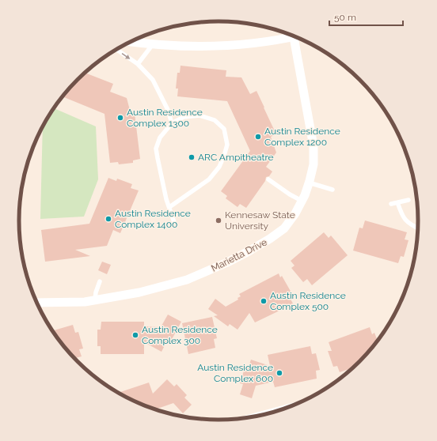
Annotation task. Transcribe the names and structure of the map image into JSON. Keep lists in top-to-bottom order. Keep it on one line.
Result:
{"streets":{"street":["Marietta Drive"]},"places":["Austin Residence Complex 1300","Austin Residence Complex 1200","ARC Ampitheatre","Austin Residence Complex 1400","Kennesaw State University","Austin Residence Complex 500","Austin Residence Complex 300","Austin Residence Complex 600"],"scale_bar":"50 m"}
